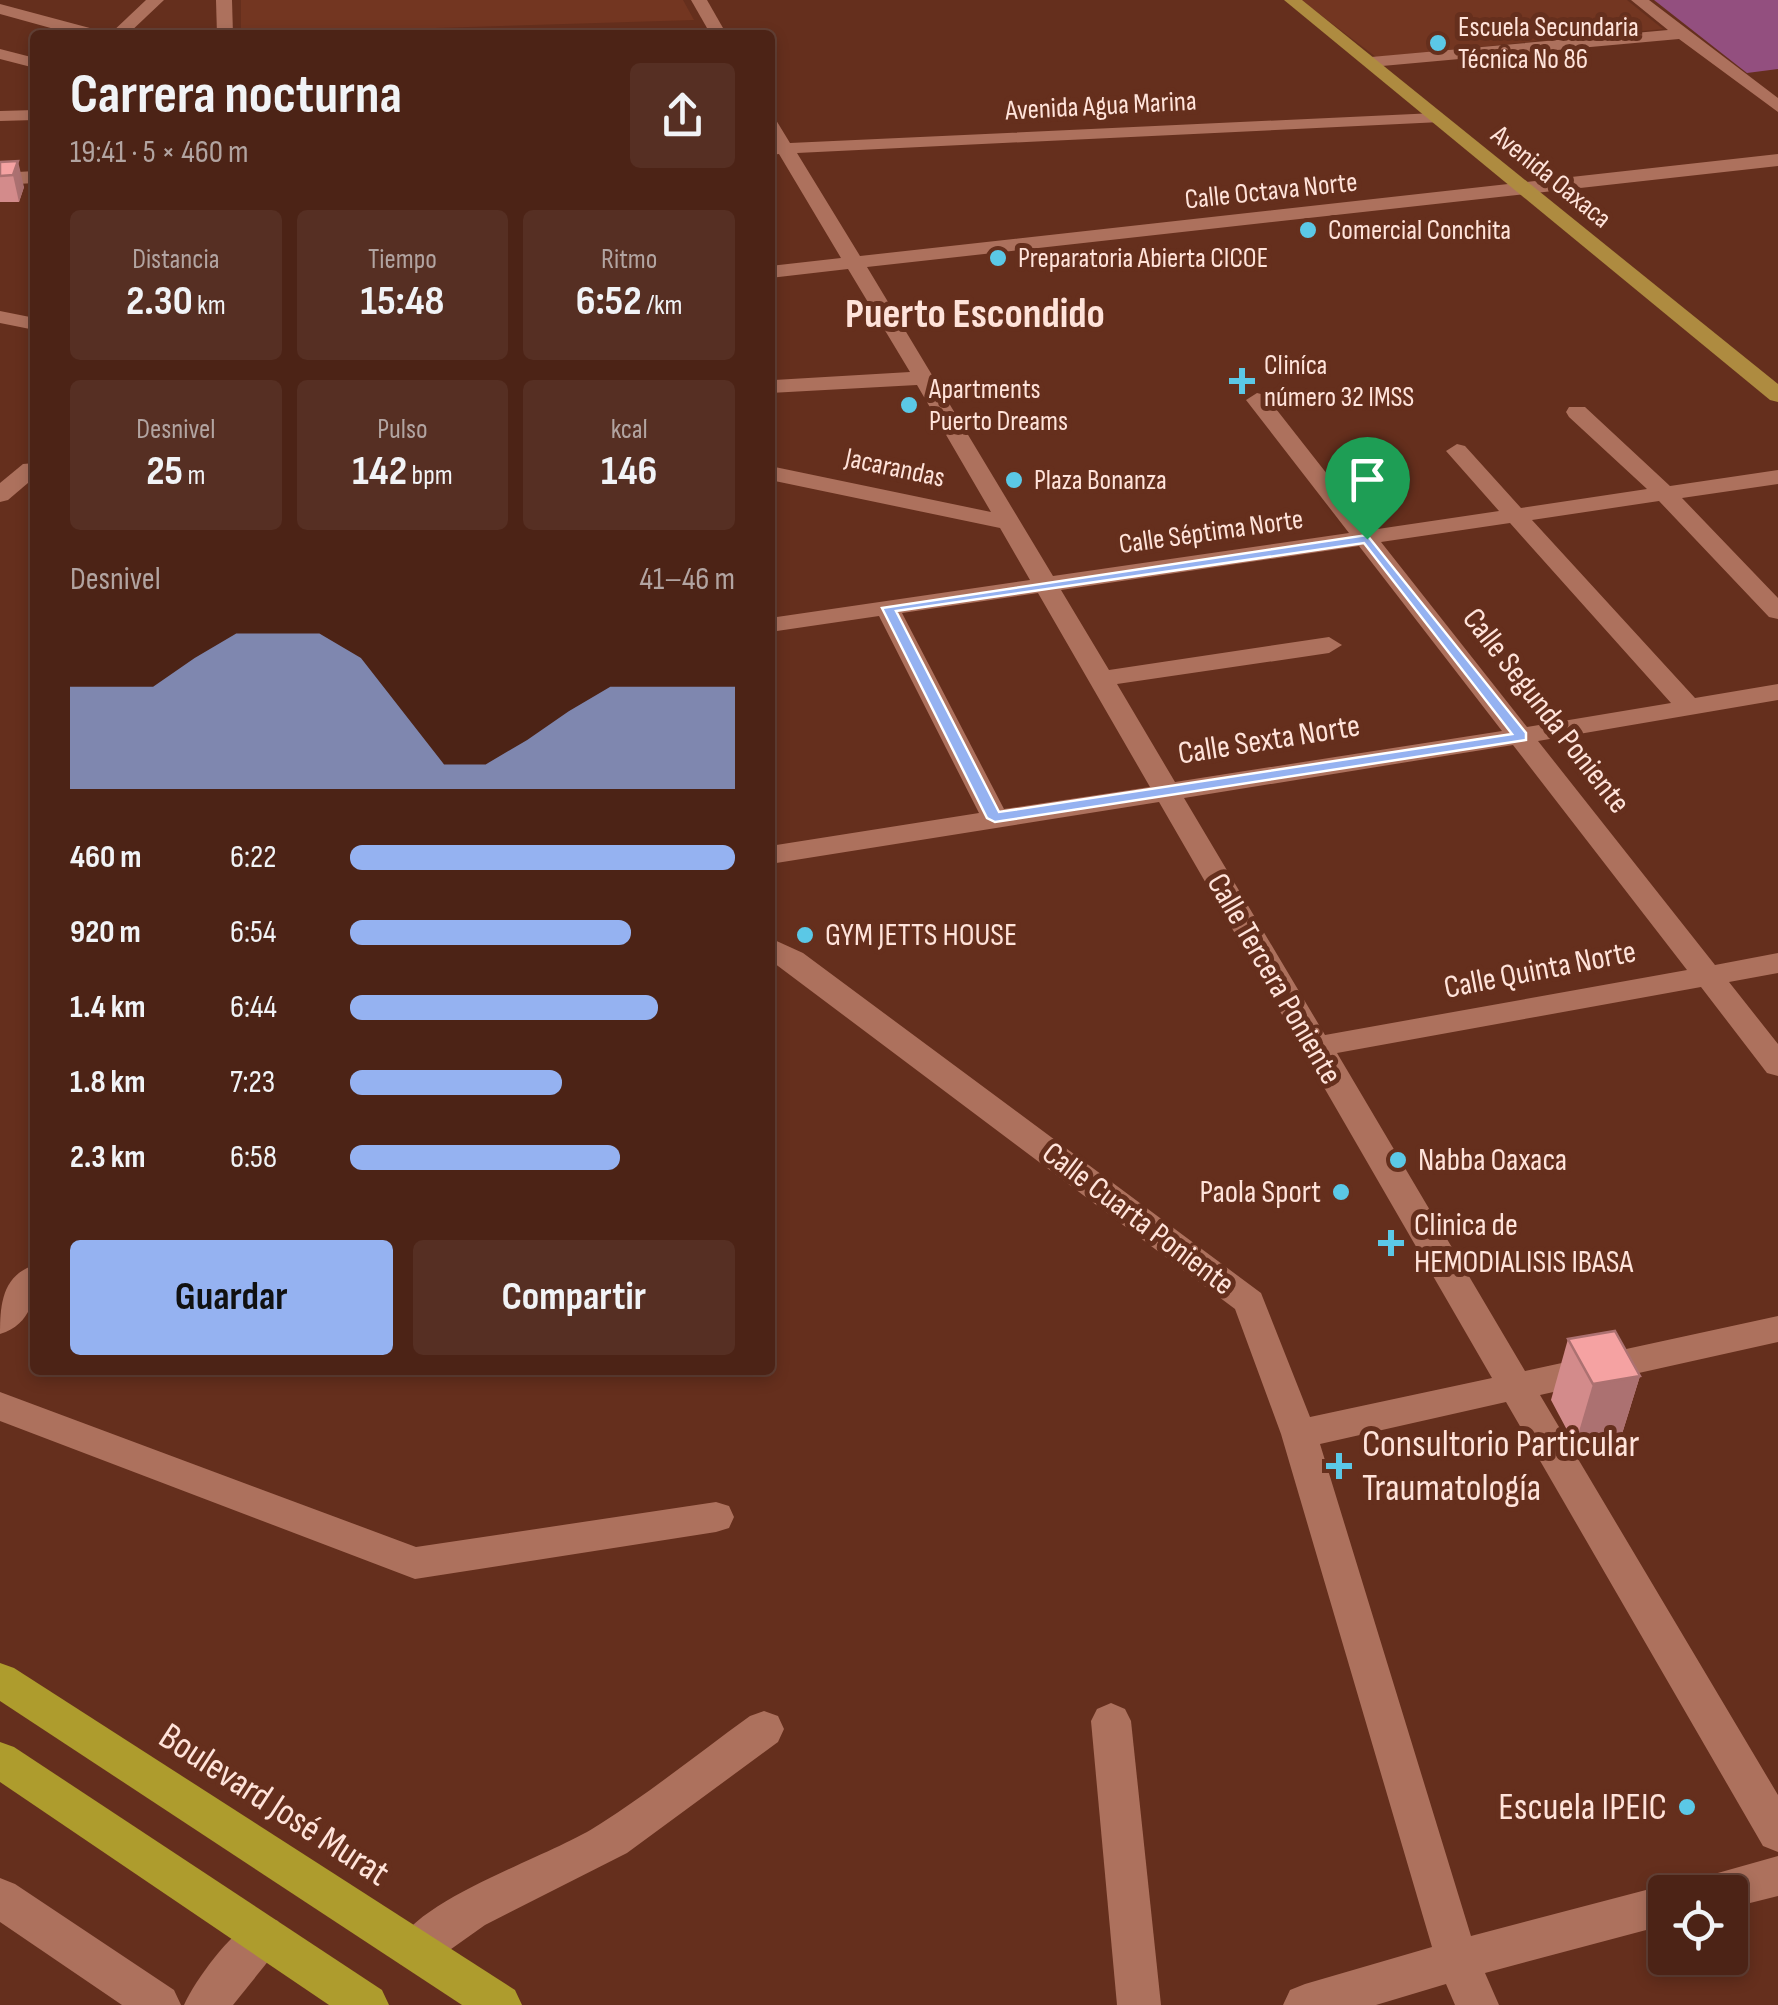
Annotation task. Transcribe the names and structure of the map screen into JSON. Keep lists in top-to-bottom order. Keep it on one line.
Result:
{"streets":{"highway":["Boulevard José Murat"],"main road":["Avenida Oaxaca"],"street":["Avenida Agua Marina","Calle Octava Norte","Jacarandas","Calle Séptima Norte","Calle Segunda Poniente","Calle Sexta Norte","Calle Quinta Norte","Calle Tercera Poniente","Calle Cuarta Poniente"]},"crossings":[["Avenida Agua Marina","Avenida Oaxaca"],["Avenida Agua Marina","Calle Tercera Poniente"],["Avenida Oaxaca","Calle Octava Norte"],["Calle Octava Norte","Calle Tercera Poniente"],["Jacarandas","Calle Tercera Poniente"],["Calle Séptima Norte","Calle Segunda Poniente"],["Calle Séptima Norte","Calle Tercera Poniente"],["Calle Segunda Poniente","Calle Sexta Norte"],["Calle Segunda Poniente","Calle Quinta Norte"],["Calle Sexta Norte","Calle Tercera Poniente"],["Calle Quinta Norte","Calle Tercera Poniente"]],"districts":["Puerto Escondido"],"places":{"other":["Escuela Secundaria Técnica No 86","Comercial Conchita","Preparatoria Abierta CICOE","Apartments Puerto Dreams","Plaza Bonanza","GYM JETTS HOUSE","Nabba Oaxaca","Paola Sport","Escuela IPEIC"],"health":["Cliníca número 32 IMSS","Clinica de HEMODIALISIS IBASA","Consultorio Particular Traumatología"]},"page":{"heading":["Carrera nocturna","19:41 · 5 × 460 m"],"stats":[["Distancia","2.30 km"],["Tiempo","15:48"],["Ritmo","6:52 /km"],["Desnivel","25 m"],["Pulso","142 bpm"],["kcal","146"]],"chart":["Desnivel","41–46 m"],"list":[{"name":"460 m","note":"6:22"},{"name":"920 m","note":"6:54"},{"name":"1.4 km","note":"6:44"},{"name":"1.8 km","note":"7:23"},{"name":"2.3 km","note":"6:58"}],"buttons":["Guardar","Compartir"]}}
